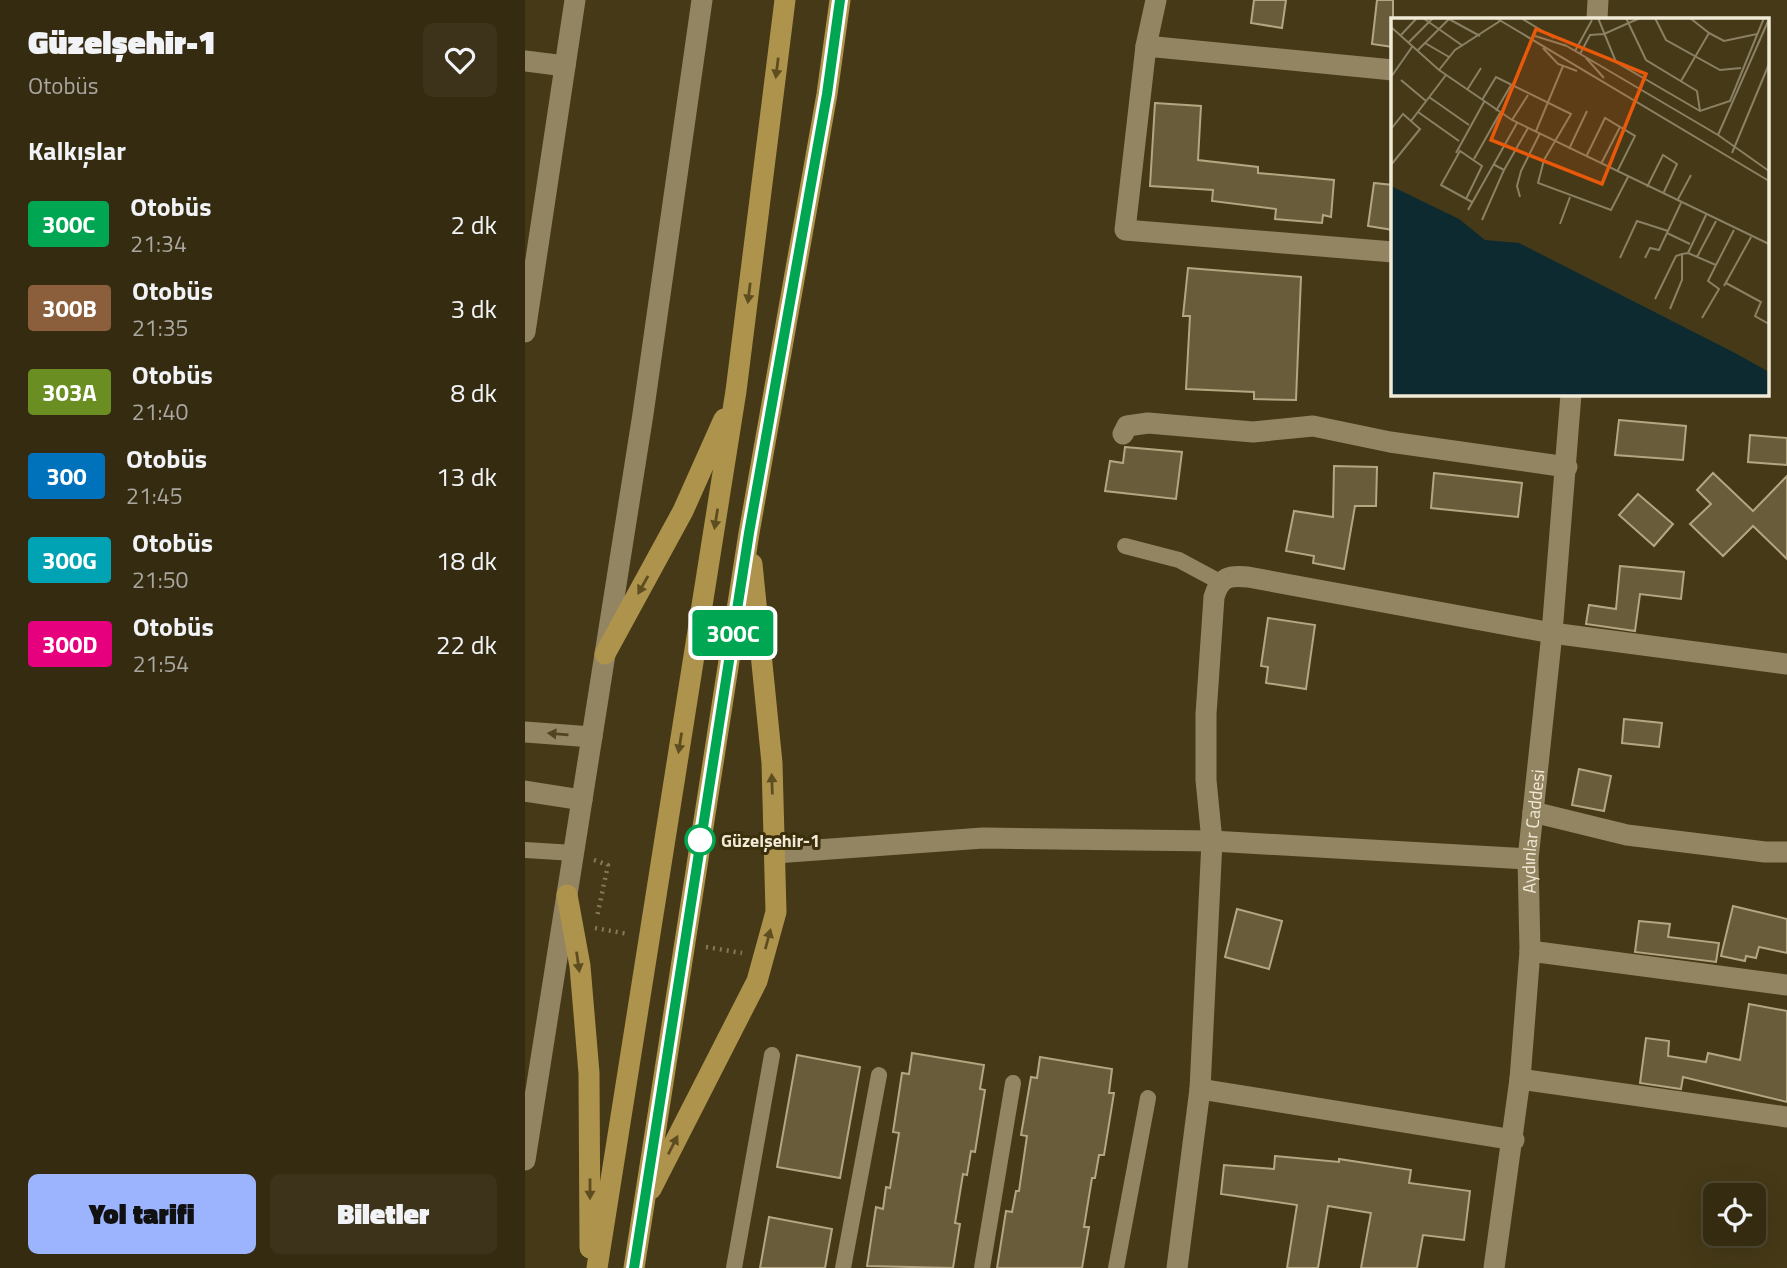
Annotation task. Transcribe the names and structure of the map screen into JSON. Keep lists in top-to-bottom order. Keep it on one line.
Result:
{"streets":{"street":["Aydınlar Caddesi"]},"places":["Güzelşehir-1"],"lines":["bus line 300C"],"page":{"heading":[["Güzelşehir-1","Otobüs"],"Kalkışlar"],"on_map":"300C","list":[{"mark":"300C","name":"Otobüs","note":"21:34","value":"2 dk"},{"mark":"300B","name":"Otobüs","note":"21:35","value":"3 dk"},{"mark":"303A","name":"Otobüs","note":"21:40","value":"8 dk"},{"mark":"300","name":"Otobüs","note":"21:45","value":"13 dk"},{"mark":"300G","name":"Otobüs","note":"21:50","value":"18 dk"},{"mark":"300D","name":"Otobüs","note":"21:54","value":"22 dk"}],"buttons":["Yol tarifi","Biletler"]}}
